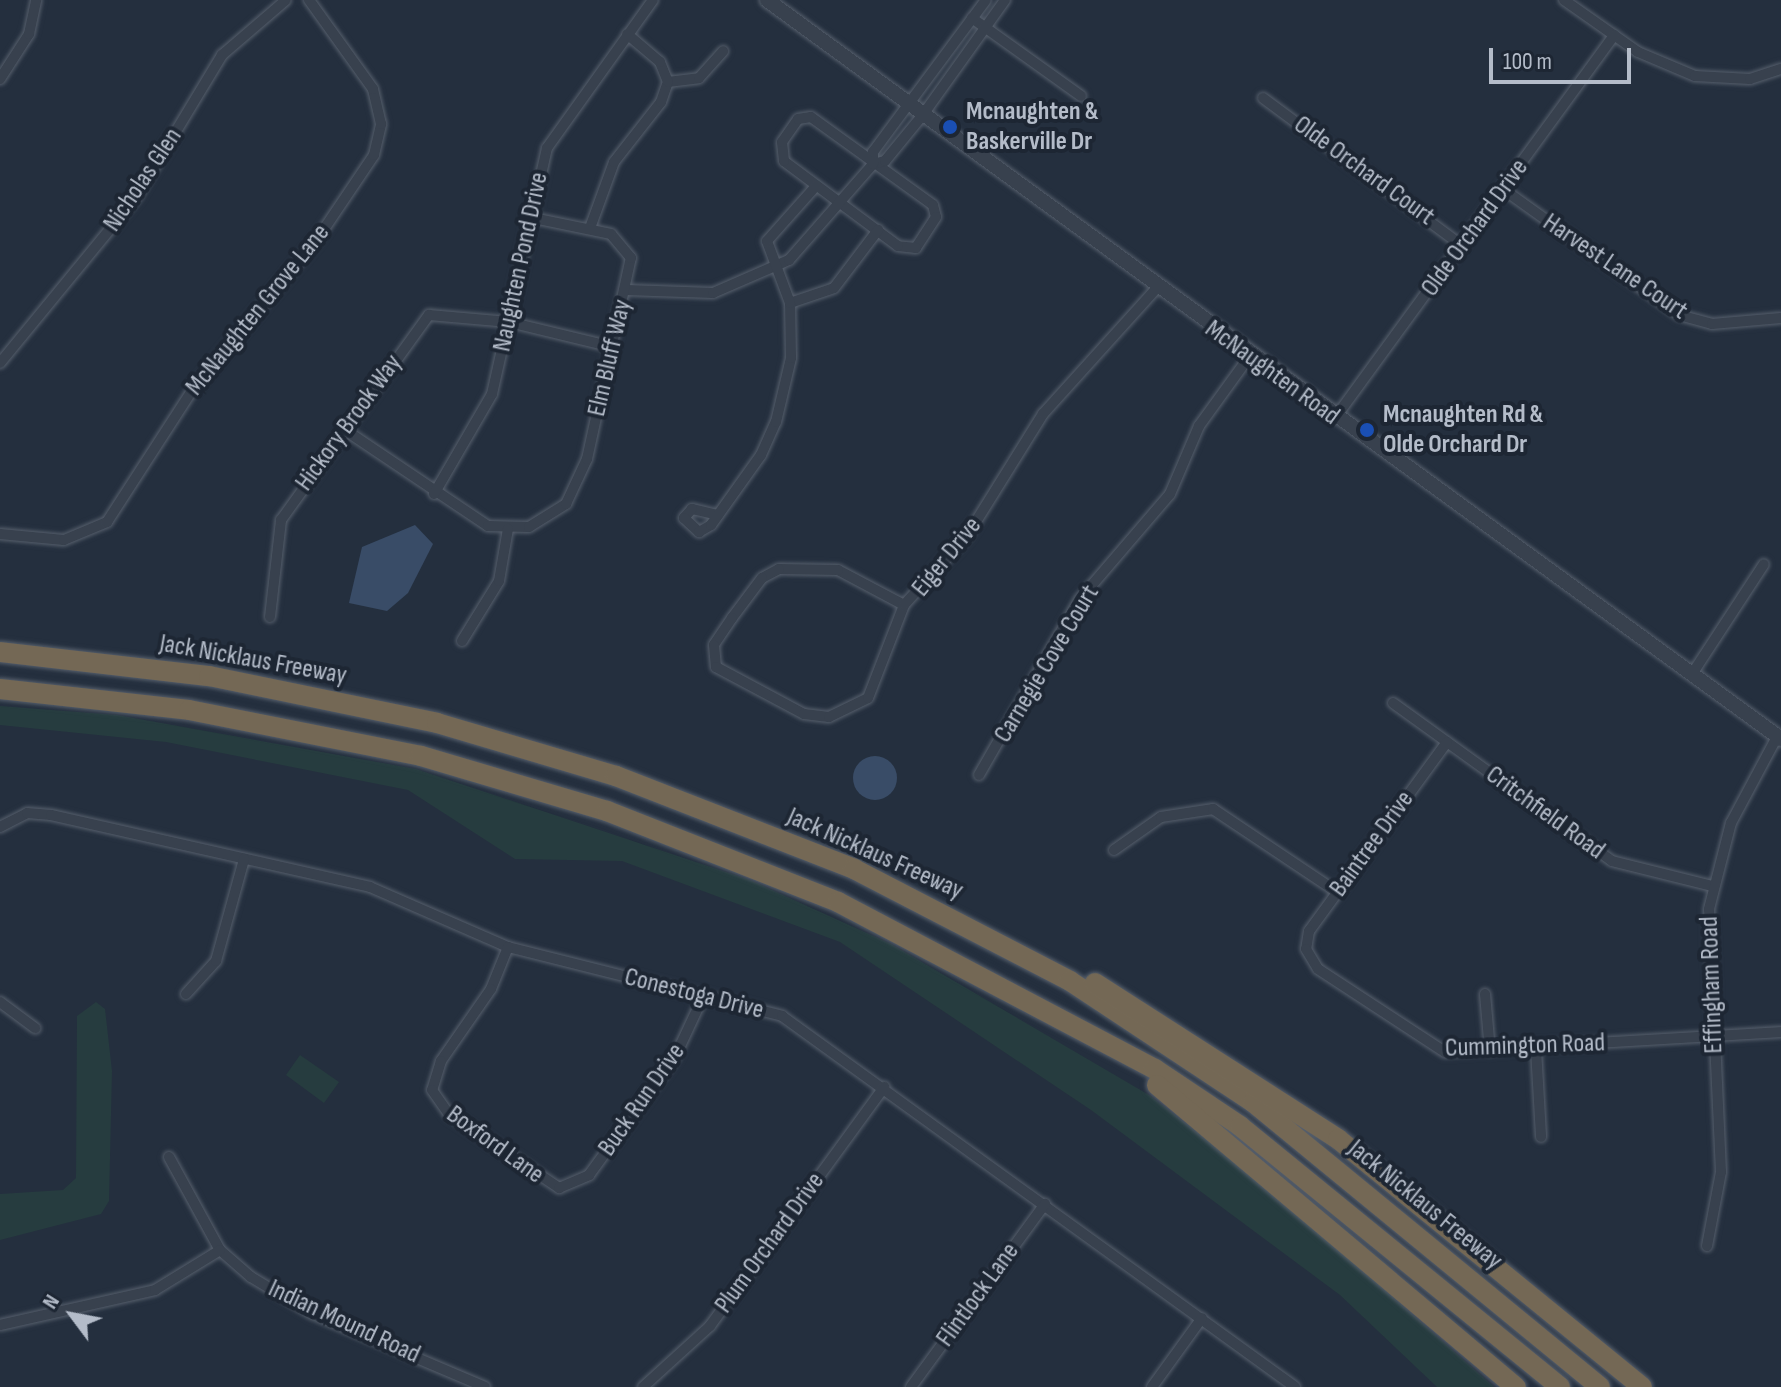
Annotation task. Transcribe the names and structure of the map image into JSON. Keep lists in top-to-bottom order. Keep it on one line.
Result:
{"streets":{"highway":["Jack Nicklaus Freeway"],"street":["Olde Orchard Court","Nicholas Glen","Olde Orchard Drive","Naughten Pond Drive","Harvest Lane Court","McNaughten Grove Lane","Elm Bluff Way","McNaughten Road","Hickory Brook Way","Eiger Drive","Carnegie Cove Court","Critchfield Road","Baintree Drive","Effingham Road","Conestoga Drive","Cummington Road","Buck Run Drive","Boxford Lane","Plum Orchard Drive","Flintlock Lane","Indian Mound Road"]},"crossings":[["Olde Orchard Court","Olde Orchard Drive"],["Olde Orchard Drive","Harvest Lane Court"],["Olde Orchard Drive","McNaughten Road"],["Naughten Pond Drive","Elm Bluff Way"],["Naughten Pond Drive","Hickory Brook Way"],["McNaughten Road","Eiger Drive"],["McNaughten Road","Carnegie Cove Court"],["McNaughten Road","Effingham Road"],["Critchfield Road","Baintree Drive"],["Critchfield Road","Effingham Road"],["Baintree Drive","Cummington Road"],["Effingham Road","Cummington Road"],["Conestoga Drive","Buck Run Drive"],["Conestoga Drive","Boxford Lane"],["Conestoga Drive","Plum Orchard Drive"],["Conestoga Drive","Flintlock Lane"],["Buck Run Drive","Boxford Lane"]],"places":["Mcnaughten & Baskerville Dr","Mcnaughten Rd & Olde Orchard Dr"],"scale_bar":"100 m","north":"top left"}
